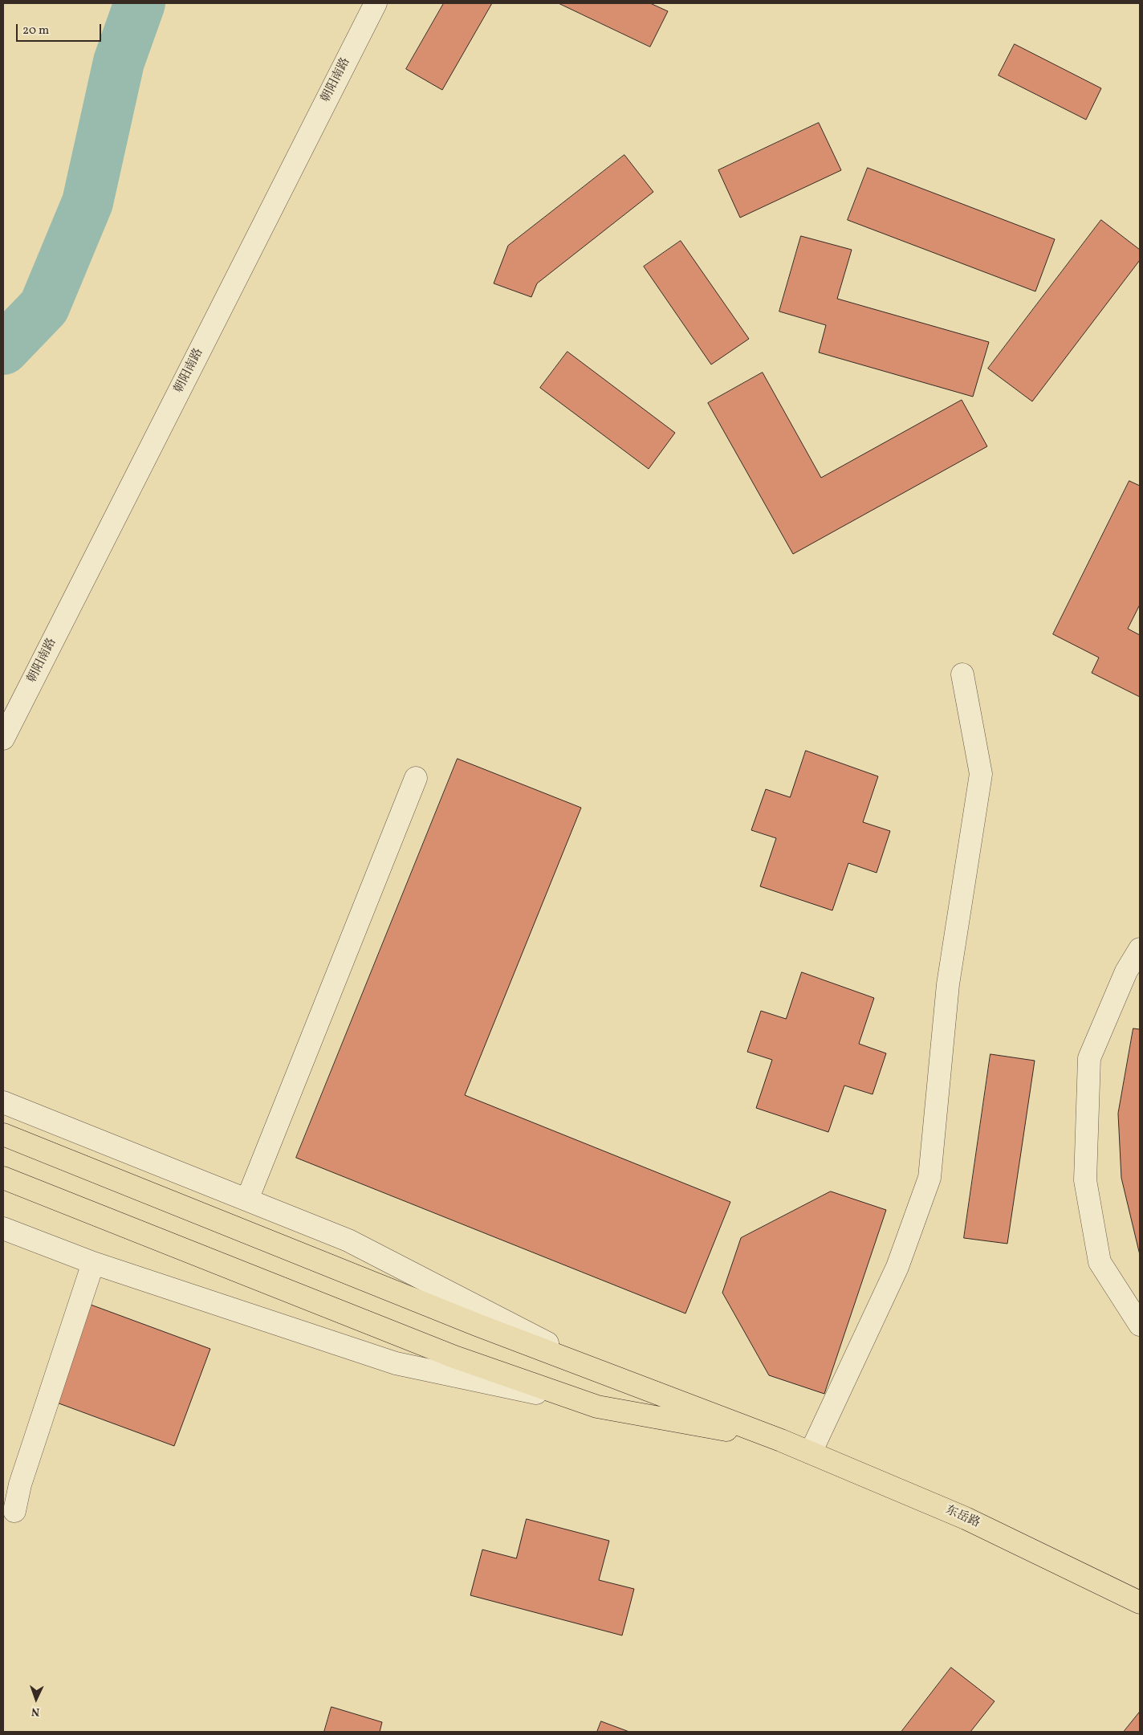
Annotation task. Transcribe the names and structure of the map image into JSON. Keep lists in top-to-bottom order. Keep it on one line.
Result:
{"streets":{"main road":["东岳路"],"street":["朝阳南路"]},"scale_bar":"20 m","north":"bottom"}
